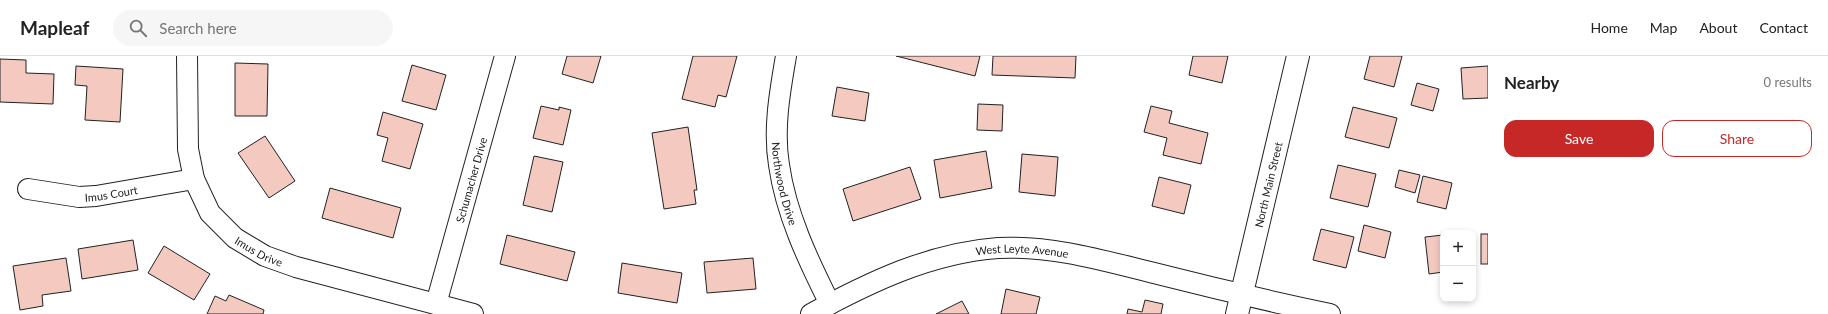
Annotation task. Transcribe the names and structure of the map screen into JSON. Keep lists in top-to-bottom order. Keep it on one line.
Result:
{"streets":{"main road":["North Main Street"],"street":["Schumacher Drive","Northwood Drive","Imus Court","Imus Drive","West Leyte Avenue"]},"crossings":[["Schumacher Drive","Imus Drive"],["Northwood Drive","West Leyte Avenue"],["North Main Street","West Leyte Avenue"],["Imus Court","Imus Drive"]],"page":{"header":"Mapleaf","search":"Search here","nav":["Home","Map","About","Contact"],"heading":["Nearby","0 results"],"buttons":["Save","Share"],"map_buttons":["+","−"]}}
